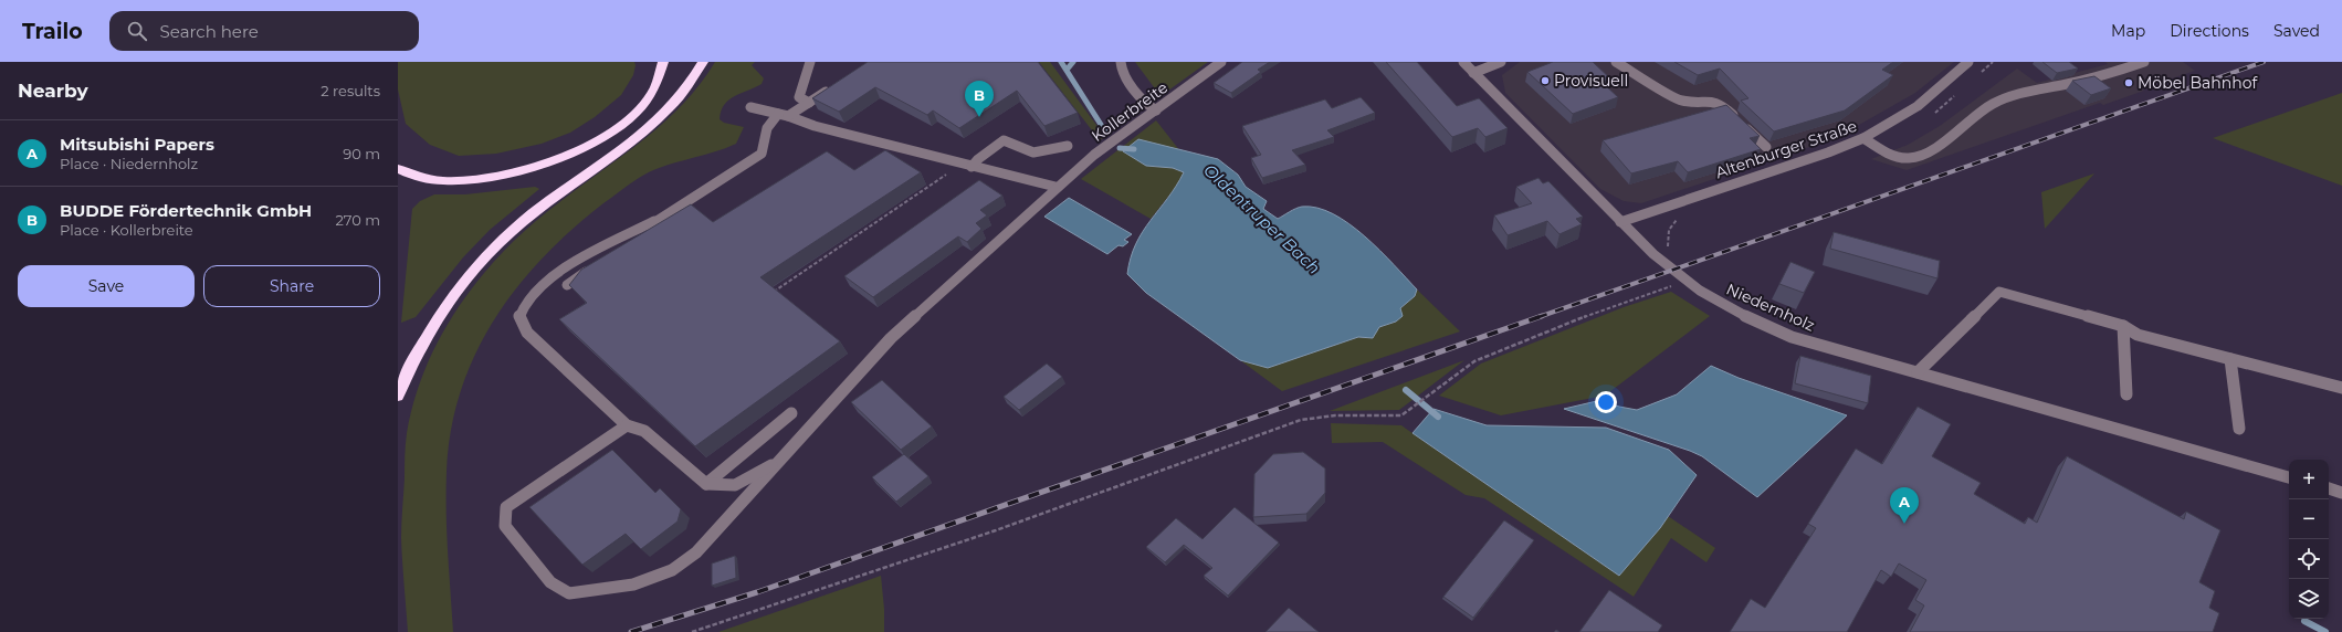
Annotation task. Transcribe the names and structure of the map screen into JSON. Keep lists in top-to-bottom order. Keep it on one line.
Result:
{"streets":{"street":["Kollerbreite","Altenburger Straße","Niedernholz"]},"crossings":[["Altenburger Straße","Niedernholz"]],"water":["Oldentruper Bach"],"places":["Provisuell","Möbel Bahnhof"],"page":{"header":"Trailo","search":"Search here","nav":["Map","Directions","Saved"],"heading":["Nearby","2 results"],"pins":["B","A"],"list":[{"mark":"A","name":"Mitsubishi Papers","note":"Place · Niedernholz","value":"90 m"},{"mark":"B","name":"BUDDE Fördertechnik GmbH","note":"Place · Kollerbreite","value":"270 m"}],"buttons":["Save","Share"],"map_buttons":["+","−"]}}
